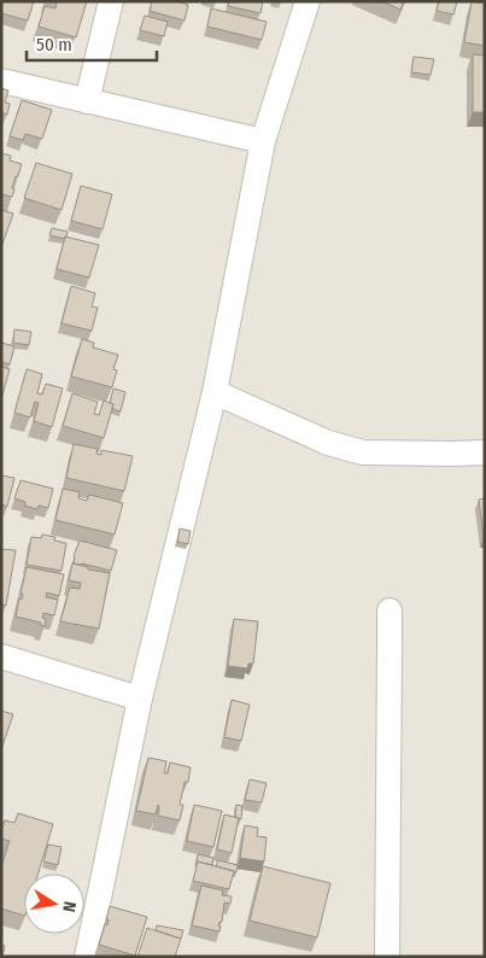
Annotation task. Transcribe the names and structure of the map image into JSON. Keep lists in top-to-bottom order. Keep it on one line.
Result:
{"scale_bar":"50 m","north":"right"}
